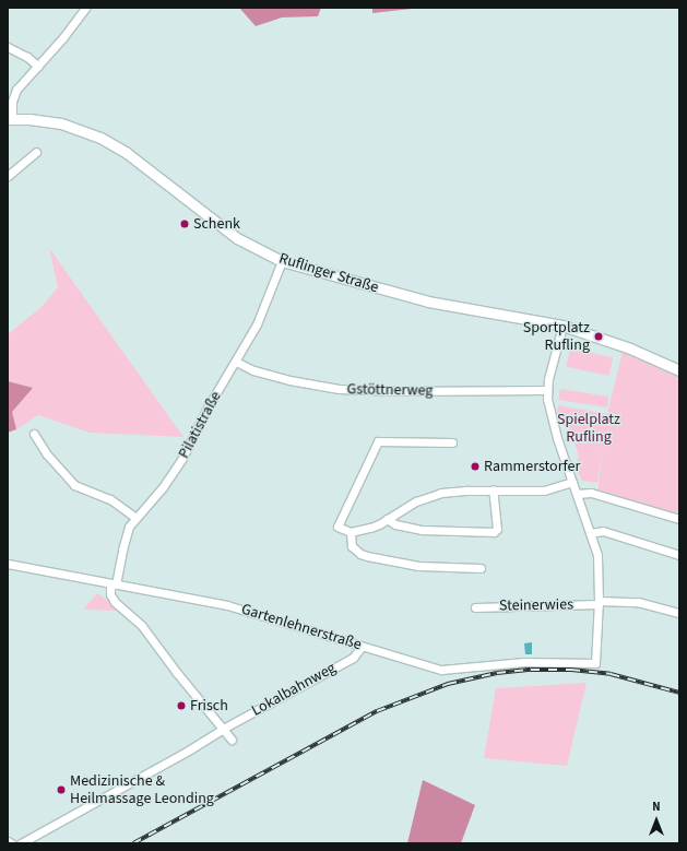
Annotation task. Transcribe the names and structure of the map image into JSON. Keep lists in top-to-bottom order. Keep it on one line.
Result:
{"streets":{"street":["Ruflinger Straße","Gstöttnerweg","Pilatistraße","Steinerwies","Gartenlehnerstraße","Lokalbahnweg"]},"crossings":[["Ruflinger Straße","Pilatistraße"],["Gstöttnerweg","Pilatistraße"],["Pilatistraße","Gartenlehnerstraße"],["Steinerwies","Gartenlehnerstraße"],["Gartenlehnerstraße","Lokalbahnweg"]],"parks":["Spielplatz Rufling"],"places":["Schenk","Sportplatz Rufling","Rammerstorfer","Frisch","Medizinische & Heilmassage Leonding"],"north":"top"}
